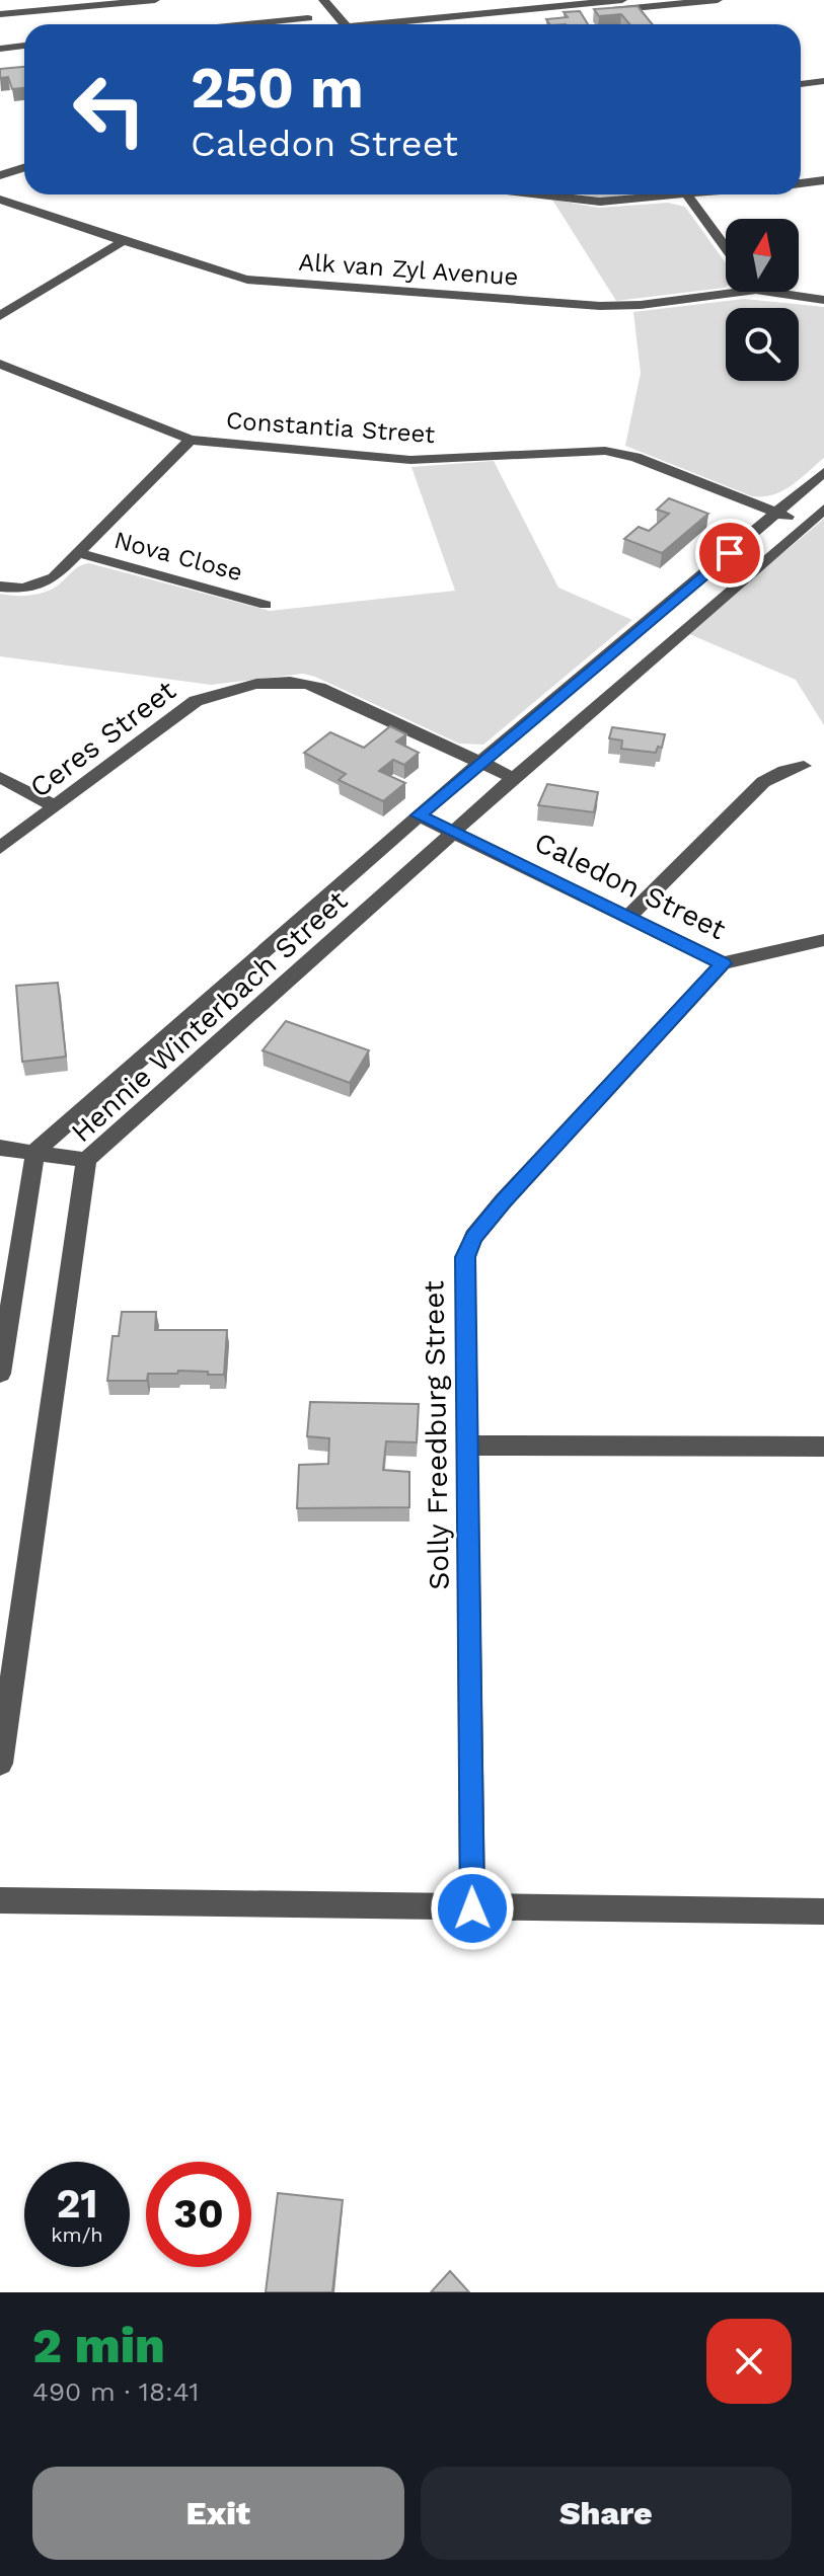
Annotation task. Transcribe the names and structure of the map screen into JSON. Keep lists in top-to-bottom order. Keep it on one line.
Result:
{"streets":{"street":["Alk van Zyl Avenue","Constantia Street","Nova Close","Ceres Street","Caledon Street","Hennie Winterbach Street","Solly Freedburg Street"]},"crossings":[["Constantia Street","Hennie Winterbach Street"],["Ceres Street","Hennie Winterbach Street"],["Caledon Street","Hennie Winterbach Street"],["Caledon Street","Solly Freedburg Street"]],"north":"top","page":{"turn":["250 m","Caledon Street"],"speed":"21 km/h","limit":"30","heading":["2 min","490 m · 18:41"],"buttons":["Exit","Share"]}}
